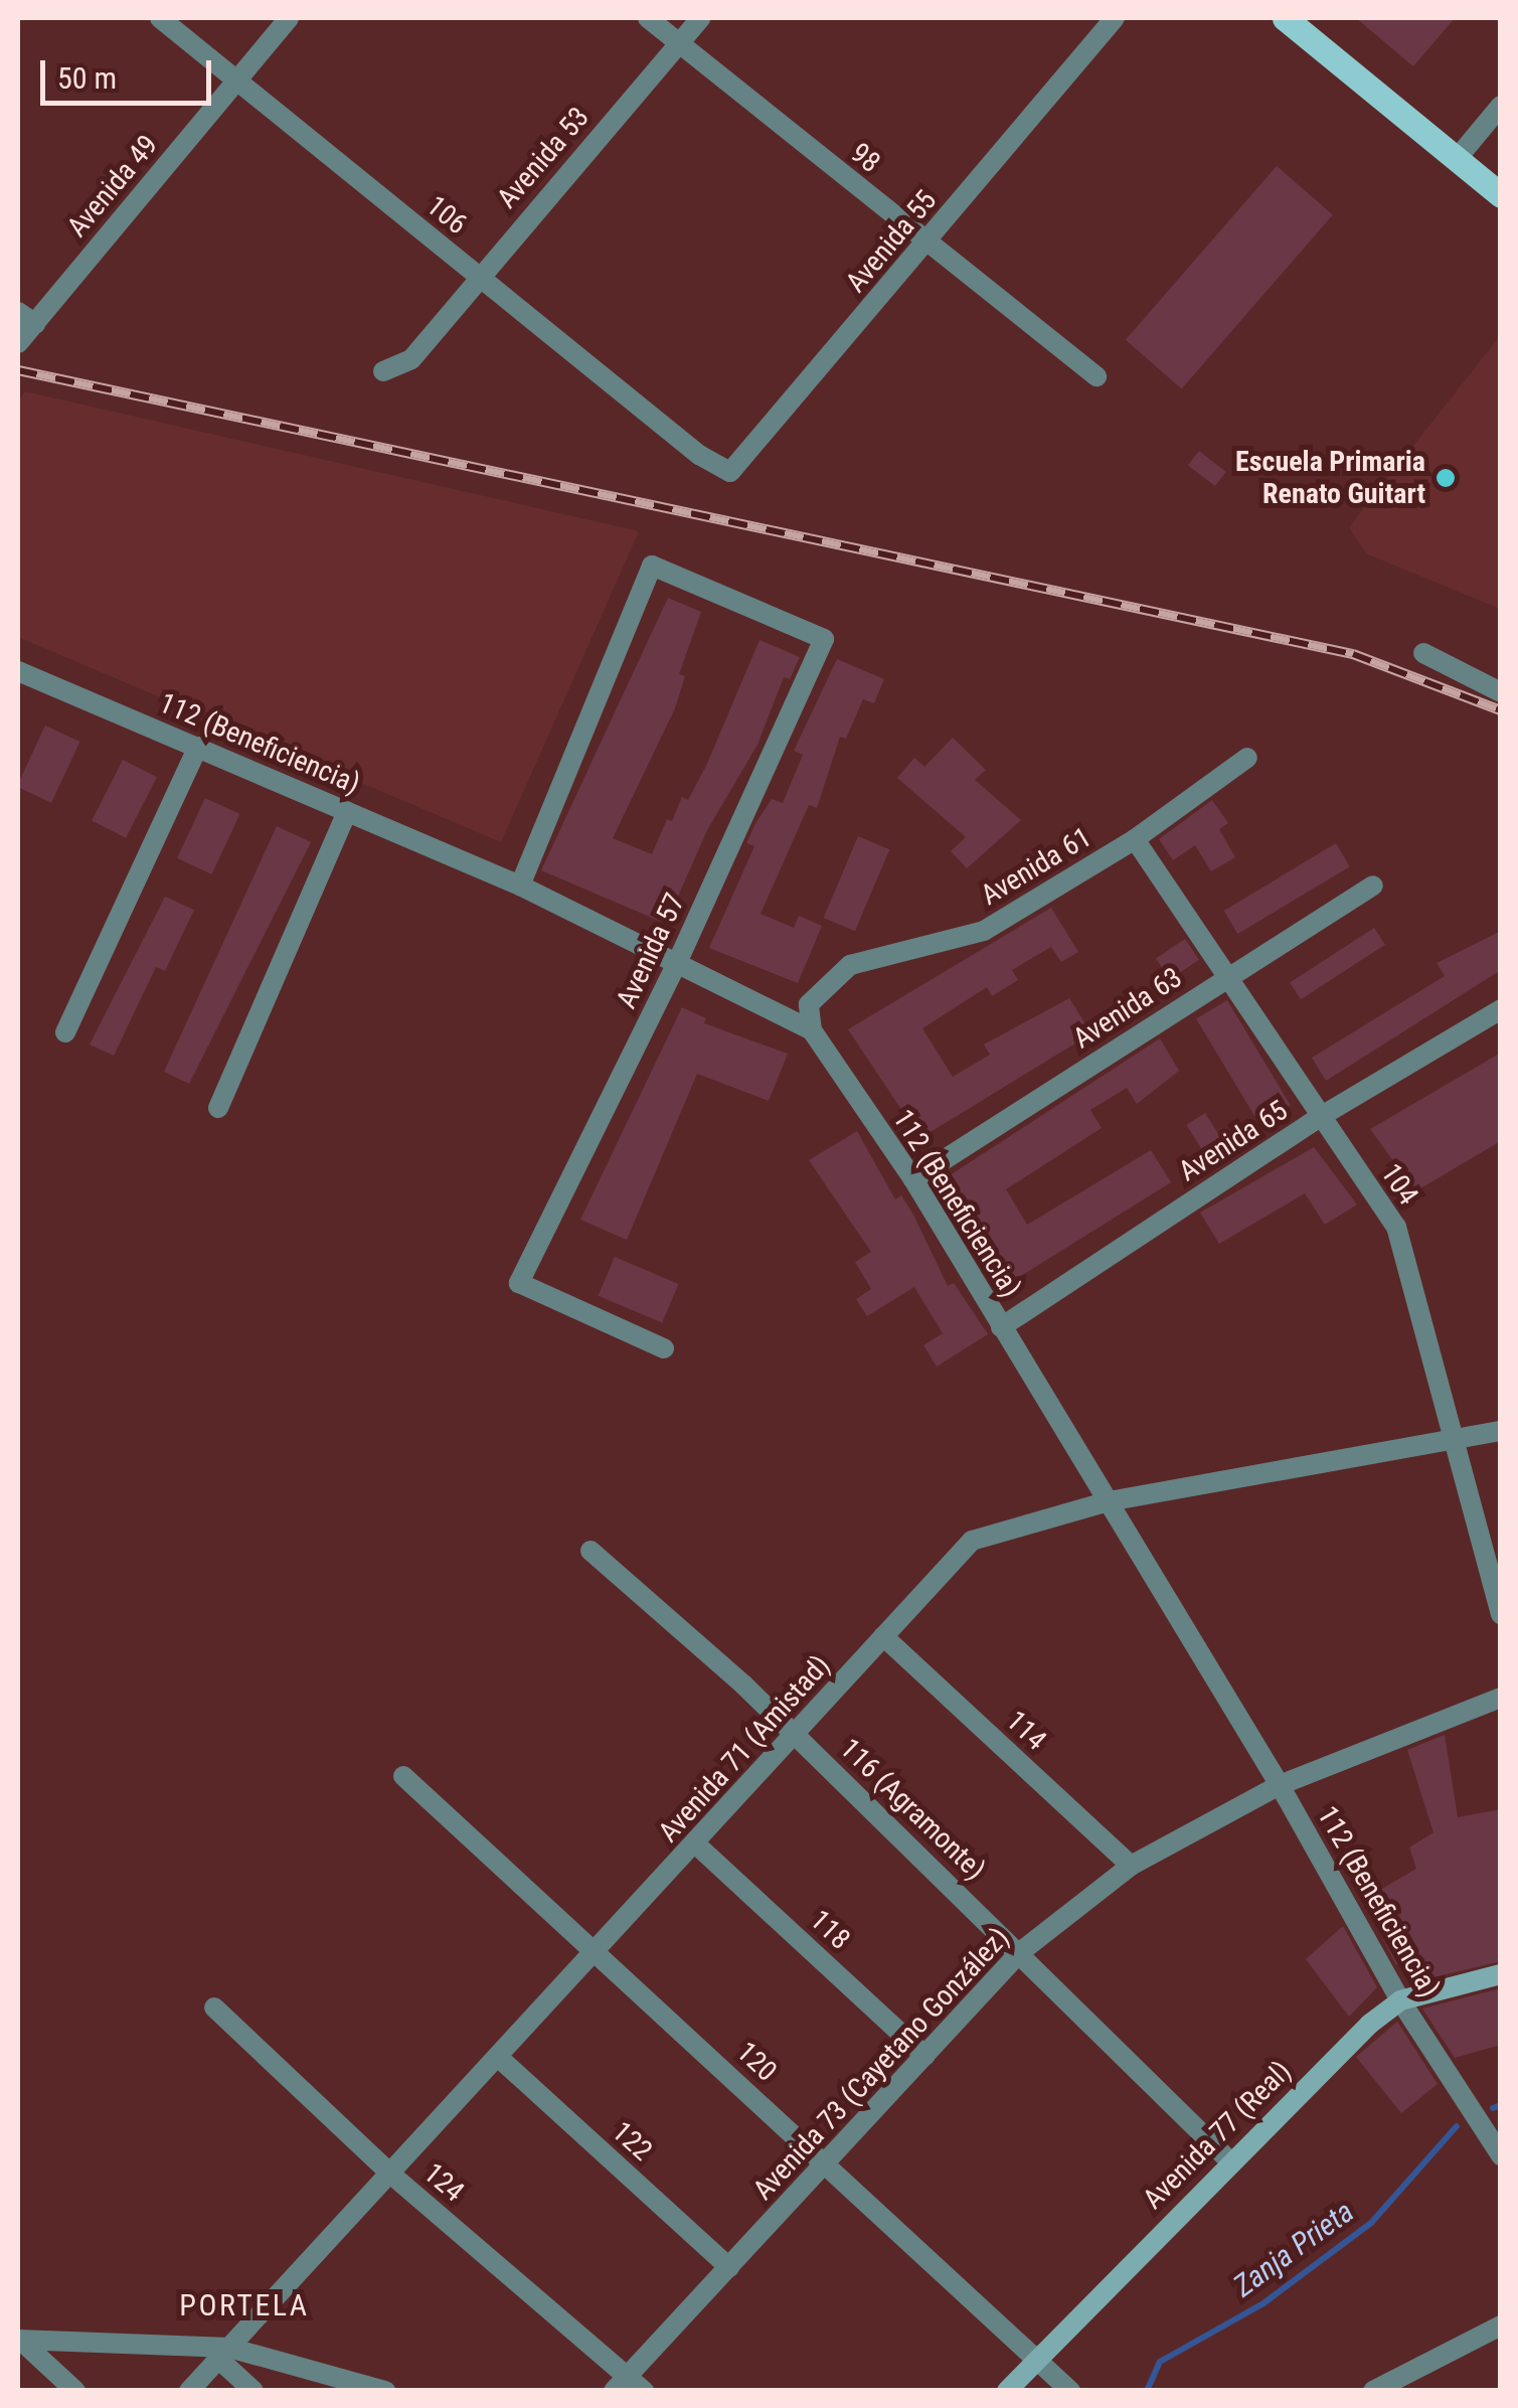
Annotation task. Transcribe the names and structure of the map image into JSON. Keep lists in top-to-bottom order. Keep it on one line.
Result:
{"streets":{"main road":["Avenida 77 (Real)"],"street":["Avenida 53","98","Avenida 49","106","Avenida 55","112 (Beneficiencia)","Avenida 61","Avenida 57","Avenida 63","Avenida 65","104","114","Avenida 71 (Amistad)","116 (Agramonte)","118","120","Avenida 73 (Cayetano González)","122","124"]},"crossings":[["Avenida 53","98"],["Avenida 53","106"],["98","Avenida 55"],["Avenida 49","106"],["106","Avenida 55"],["112 (Beneficiencia)","Avenida 61"],["112 (Beneficiencia)","Avenida 57"],["112 (Beneficiencia)","Avenida 63"],["112 (Beneficiencia)","Avenida 65"],["112 (Beneficiencia)","Avenida 71 (Amistad)"],["112 (Beneficiencia)","Avenida 73 (Cayetano González)"],["112 (Beneficiencia)","Avenida 77 (Real)"],["Avenida 61","104"],["Avenida 63","104"],["Avenida 65","104"],["104","Avenida 71 (Amistad)"],["114","Avenida 71 (Amistad)"],["114","Avenida 73 (Cayetano González)"],["Avenida 71 (Amistad)","116 (Agramonte)"],["Avenida 71 (Amistad)","118"],["Avenida 71 (Amistad)","120"],["Avenida 71 (Amistad)","122"],["Avenida 71 (Amistad)","124"],["116 (Agramonte)","Avenida 73 (Cayetano González)"],["116 (Agramonte)","Avenida 77 (Real)"],["118","Avenida 73 (Cayetano González)"],["120","Avenida 73 (Cayetano González)"],["120","Avenida 77 (Real)"],["Avenida 73 (Cayetano González)","122"],["Avenida 73 (Cayetano González)","124"]],"districts":["PORTELA"],"water":["Zanja Prieta"],"places":["Escuela Primaria Renato Guitart"],"scale_bar":"50 m"}
